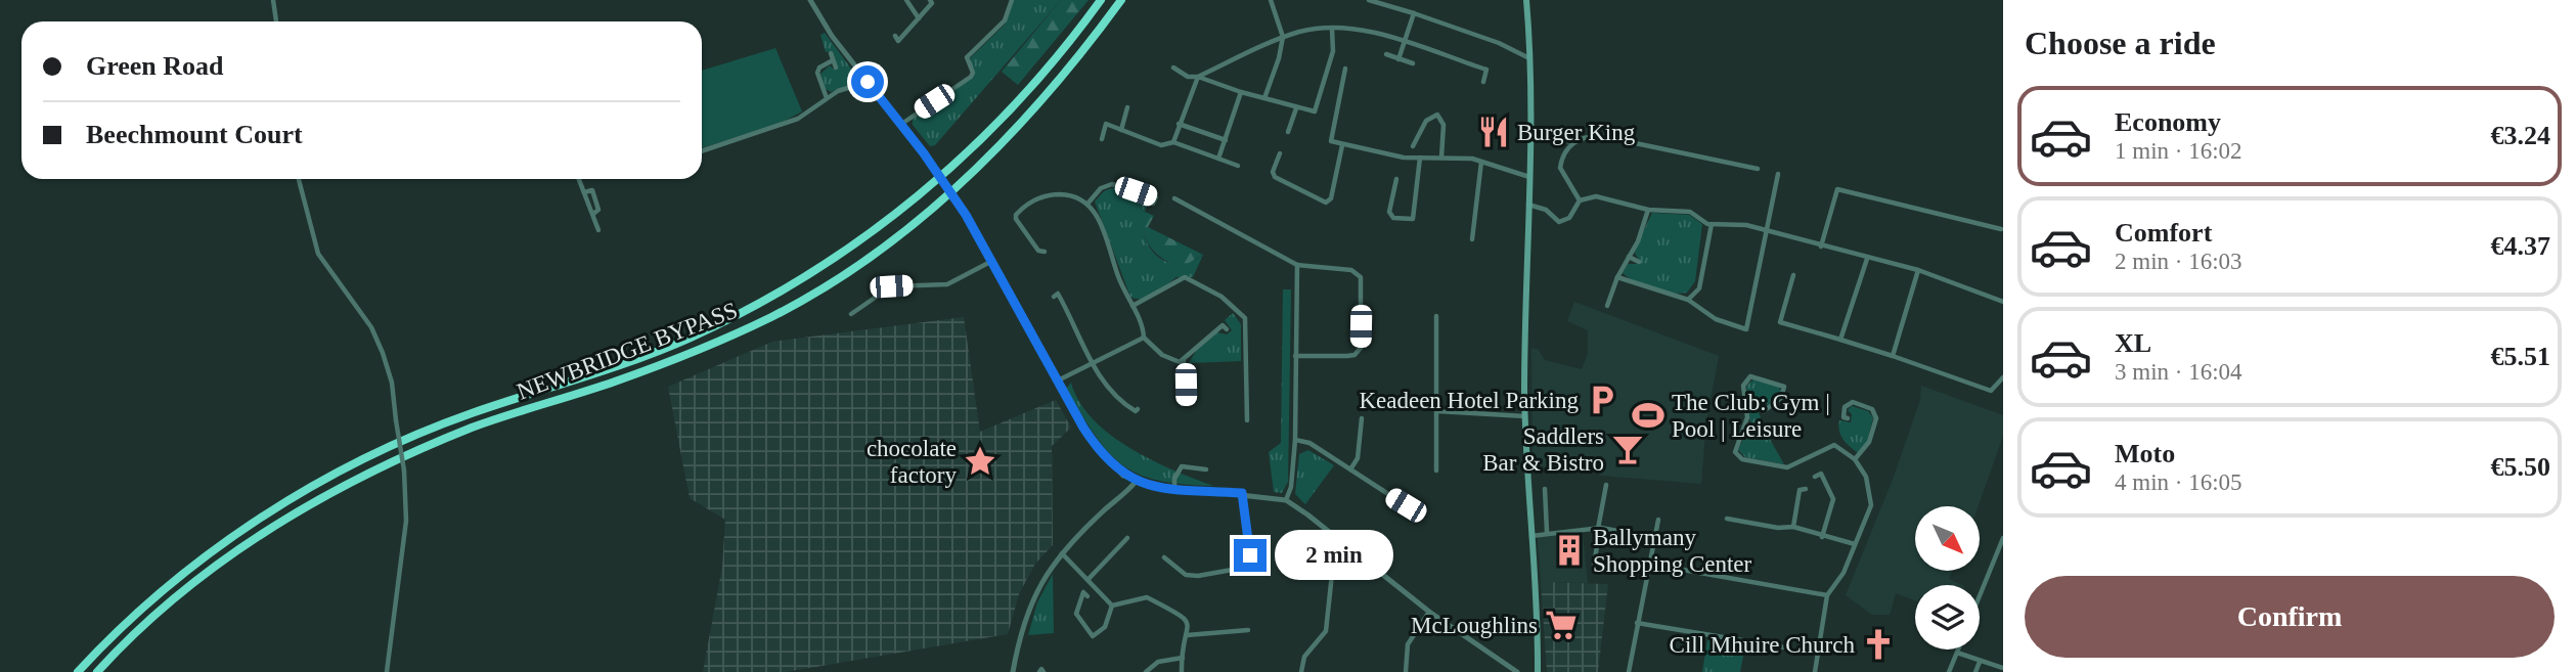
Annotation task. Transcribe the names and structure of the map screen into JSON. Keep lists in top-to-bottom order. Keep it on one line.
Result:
{"streets":{"highway":["NEWBRIDGE BYPASS"]},"places":{"restaurant":["Burger King"],"parking":["Keadeen Hotel Parking"],"sports":["The Club: Gym | Pool | Leisure"],"bar":["Saddlers Bar & Bistro"],"place":["chocolate factory"],"building":["Ballymany Shopping Center"],"supermarket":["McLoughlins"],"church":["Cill Mhuire Church"]},"north":"bottom right","page":{"heading":"Choose a ride","banner":["Green Road","Beechmount Court"],"list":[{"name":"Economy","note":"1 min · 16:02","value":"€3.24"},{"name":"Comfort","note":"2 min · 16:03","value":"€4.37"},{"name":"XL","note":"3 min · 16:04","value":"€5.51"},{"name":"Moto","note":"4 min · 16:05","value":"€5.50"}],"bubble":"2 min","buttons":"Confirm"}}
